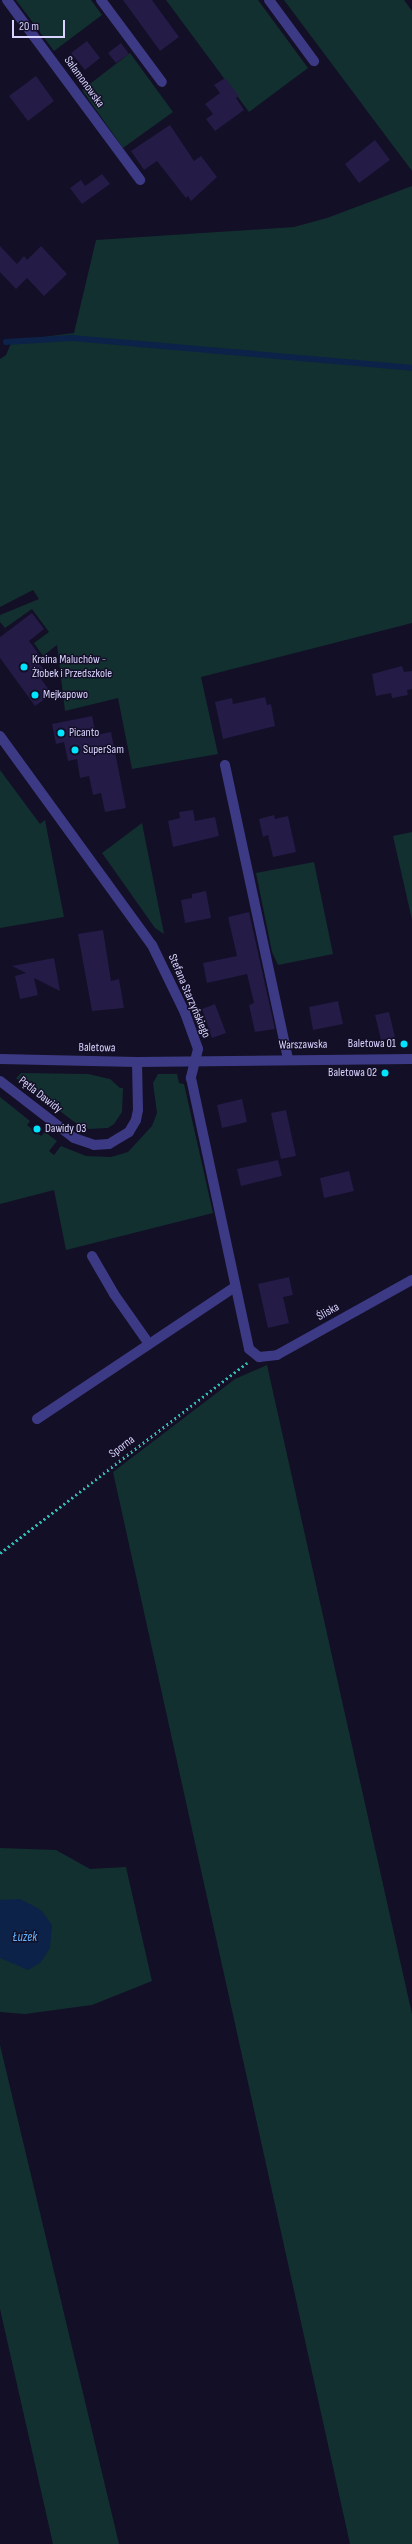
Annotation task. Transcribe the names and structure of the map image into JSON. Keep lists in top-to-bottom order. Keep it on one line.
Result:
{"streets":{"street":["Salamonowska","Stefana Starzyńskiego","Warszawska","Baletowa","Pętla Dawidy","Śliska"],"path":["Sporna"]},"crossings":[["Stefana Starzyńskiego","Warszawska"],["Stefana Starzyńskiego","Baletowa"],["Stefana Starzyńskiego","Śliska"],["Stefana Starzyńskiego","Sporna"],["Warszawska","Baletowa"],["Baletowa","Pętla Dawidy"],["Śliska","Sporna"]],"water":["Łużek"],"places":["Kraina Maluchów - Żłobek i Przedszkole","Mejkapowo","Picanto","SuperSam","Baletowa 01","Baletowa 02","Dawidy 03"],"scale_bar":"20 m"}
